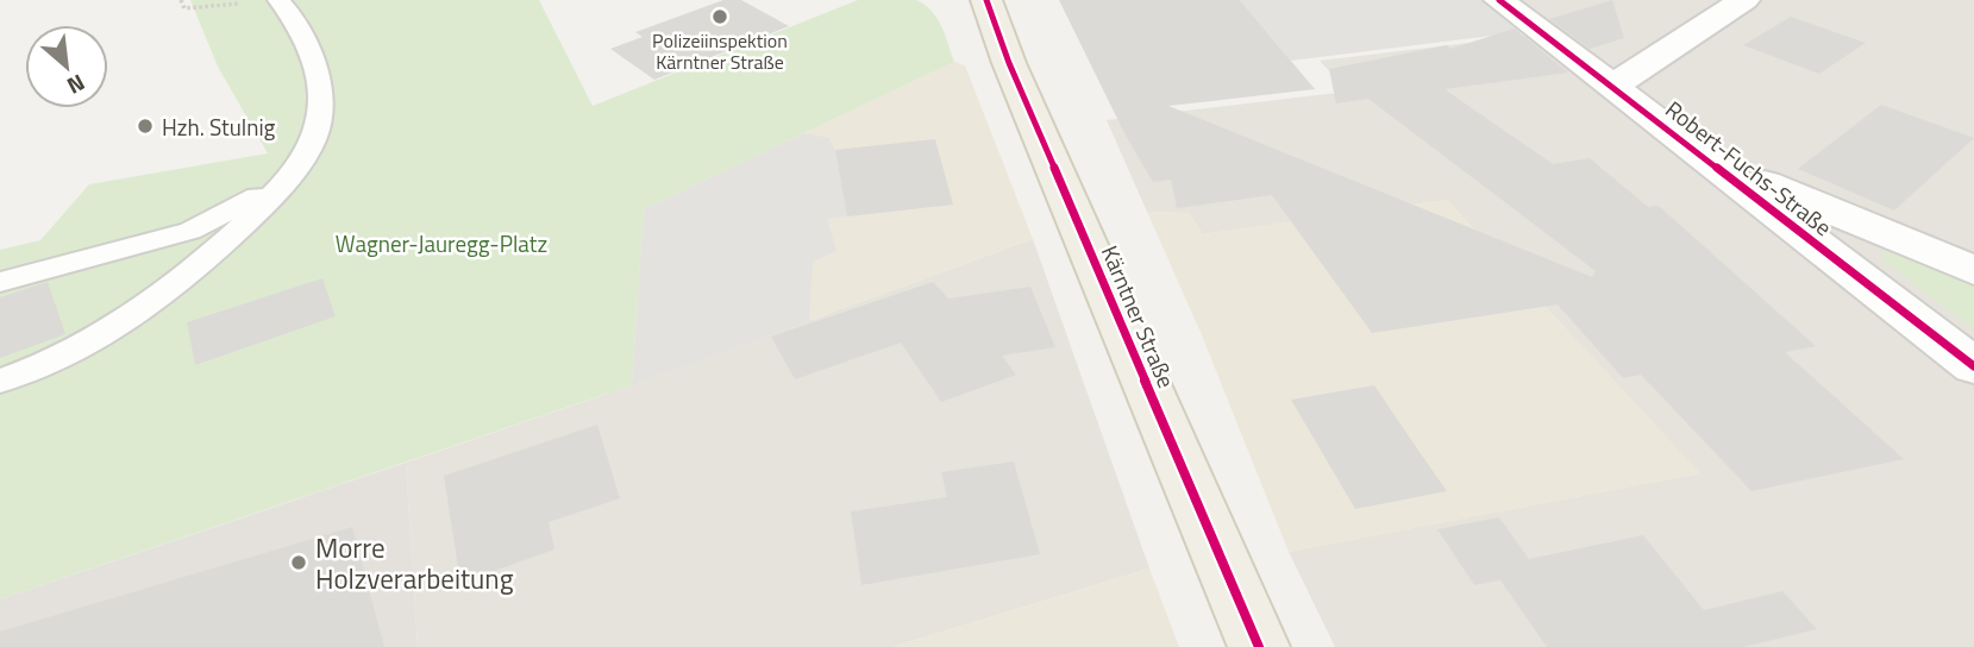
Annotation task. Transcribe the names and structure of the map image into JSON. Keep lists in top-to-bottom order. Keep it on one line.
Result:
{"streets":{"main road":["Kärntner Straße"],"street":["Robert-Fuchs-Straße"]},"parks":["Wagner-Jauregg-Platz"],"places":["Polizeiinspektion Kärntner Straße","Hzh. Stulnig","Morre Holzverarbeitung"],"north":"bottom right"}
